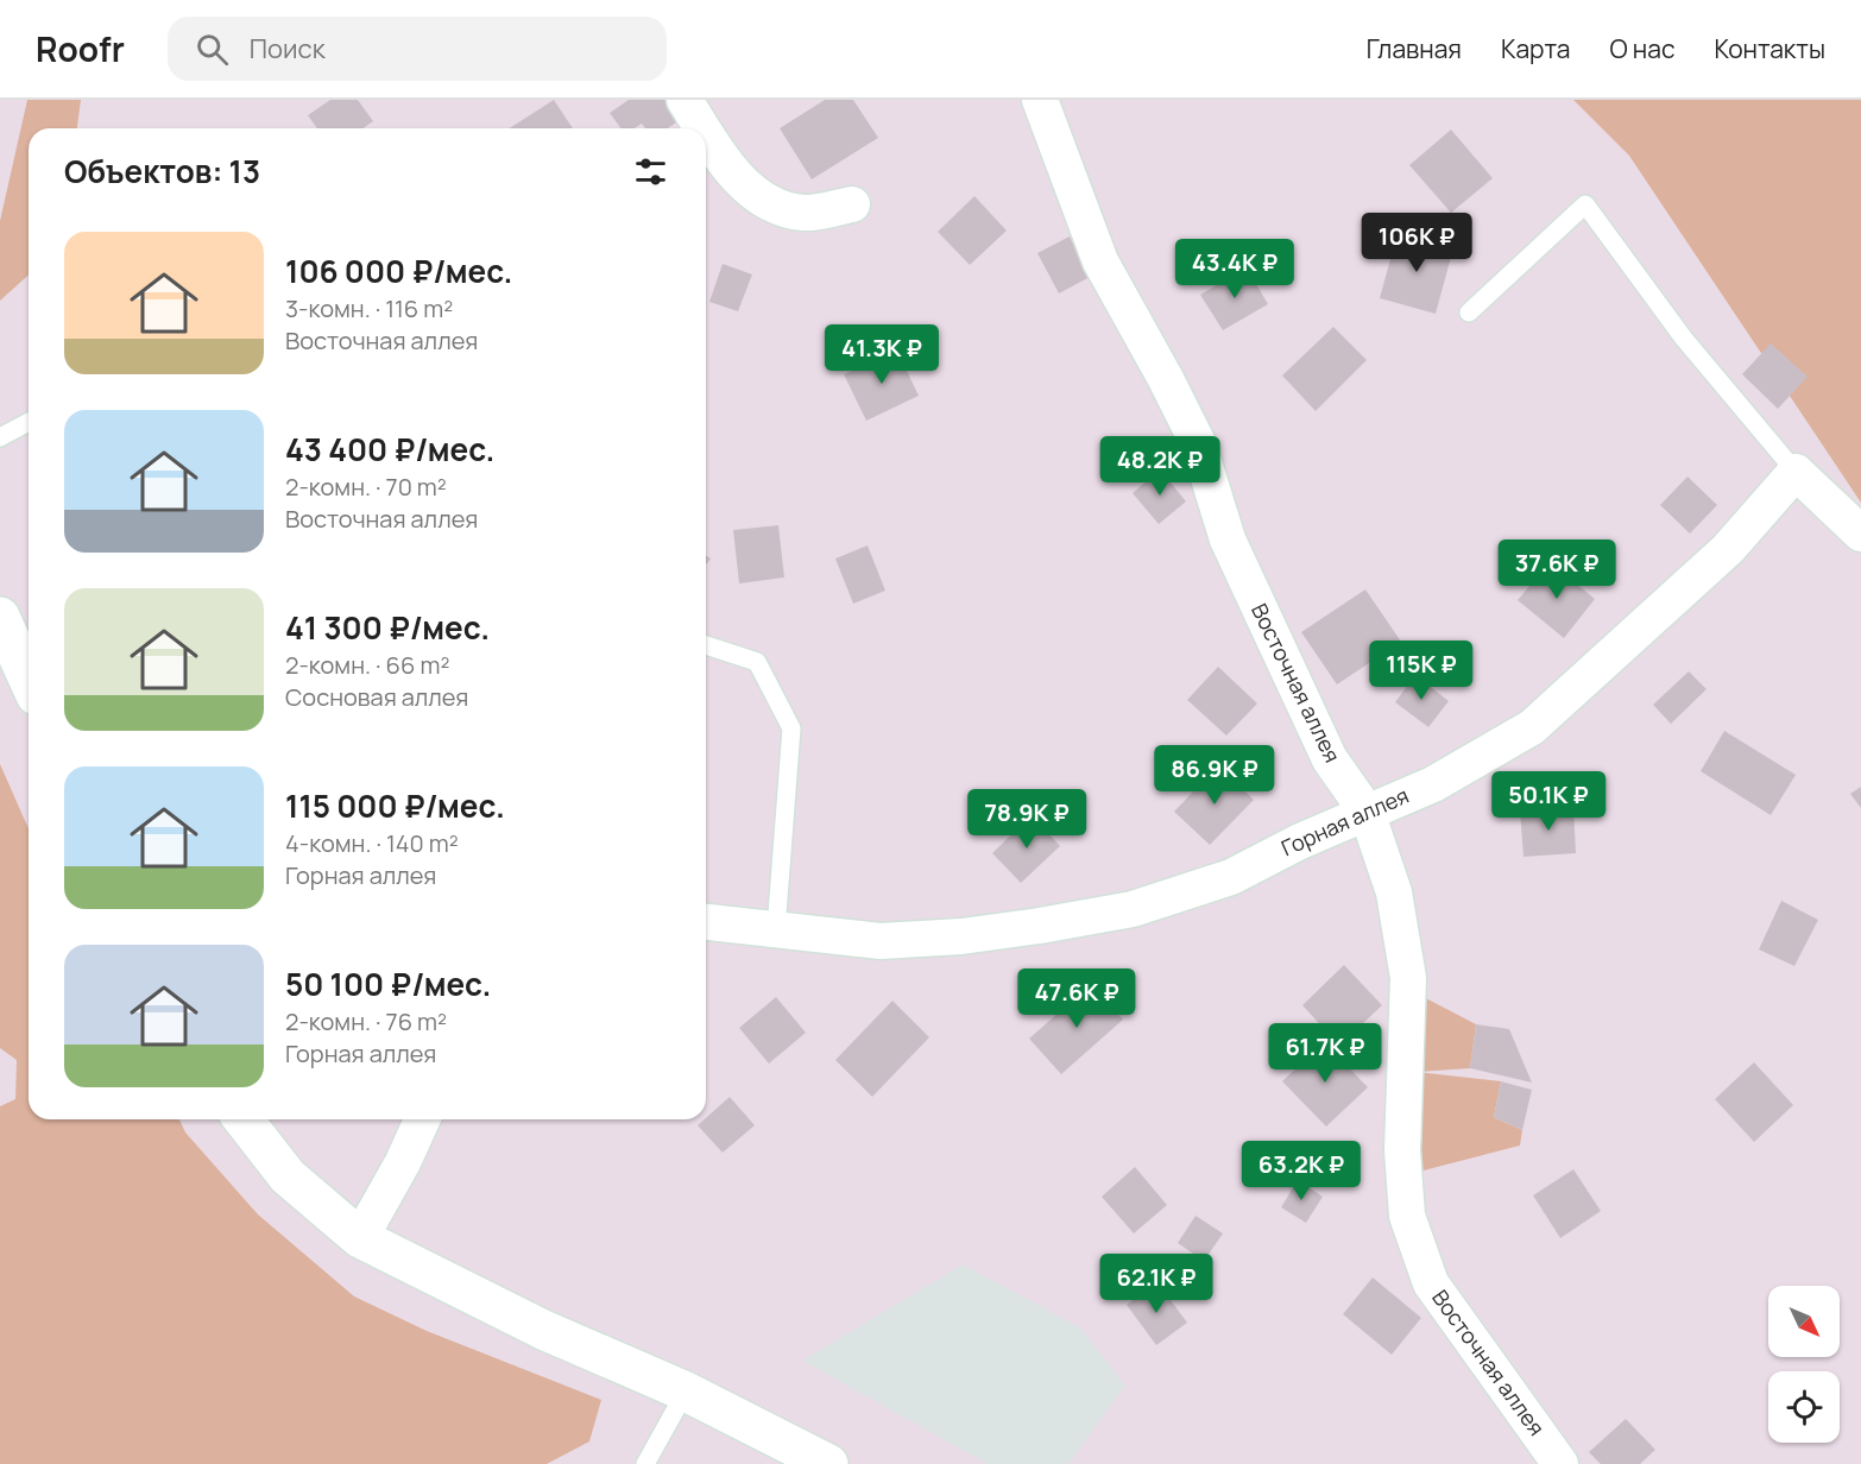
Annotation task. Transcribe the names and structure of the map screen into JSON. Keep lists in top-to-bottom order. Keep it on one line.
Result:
{"streets":{"street":["Восточная аллея","Горная аллея"]},"crossings":[["Восточная аллея","Горная аллея"]],"north":"bottom right","page":{"header":"Roofr","search":"Поиск","nav":["Главная","Карта","О нас","Контакты"],"heading":"Объектов: 13","price":["106K ₽","43.4K ₽","41.3K ₽","48.2K ₽","37.6K ₽","115K ₽","86.9K ₽","50.1K ₽","78.9K ₽","47.6K ₽","61.7K ₽","63.2K ₽","62.1K ₽"],"list":[{"name":"106 000 ₽/мес.","note":"3-комн. · 116 m² · Восточная аллея"},{"name":"43 400 ₽/мес.","note":"2-комн. · 70 m² · Восточная аллея"},{"name":"41 300 ₽/мес.","note":"2-комн. · 66 m² · Сосновая аллея"},{"name":"115 000 ₽/мес.","note":"4-комн. · 140 m² · Горная аллея"},{"name":"50 100 ₽/мес.","note":"2-комн. · 76 m² · Горная аллея"}]}}
